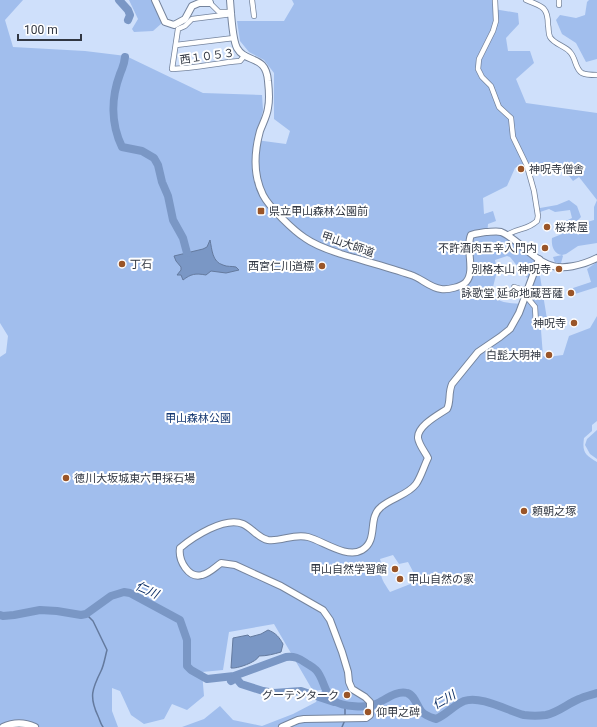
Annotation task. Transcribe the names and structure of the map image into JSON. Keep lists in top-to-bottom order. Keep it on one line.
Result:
{"streets":{"street":["西１０５３","甲山大師道"]},"crossings":[["西１０５３","甲山大師道"]],"water":["仁川"],"parks":["甲山森林公園"],"places":{"other":["神呪寺僧舎","桜茶屋","不許酒肉五辛入門内","丁石","西宮仁川道標","別格本山 神呪寺","詠歌堂 延命地蔵菩薩","神呪寺","白髭大明神","徳川大坂城東六甲採石場","頼朝之塚","甲山自然学習館","甲山自然の家","グーテンターク","仰甲之碑"],"transit":["県立甲山森林公園前"]},"scale_bar":"100 m"}
